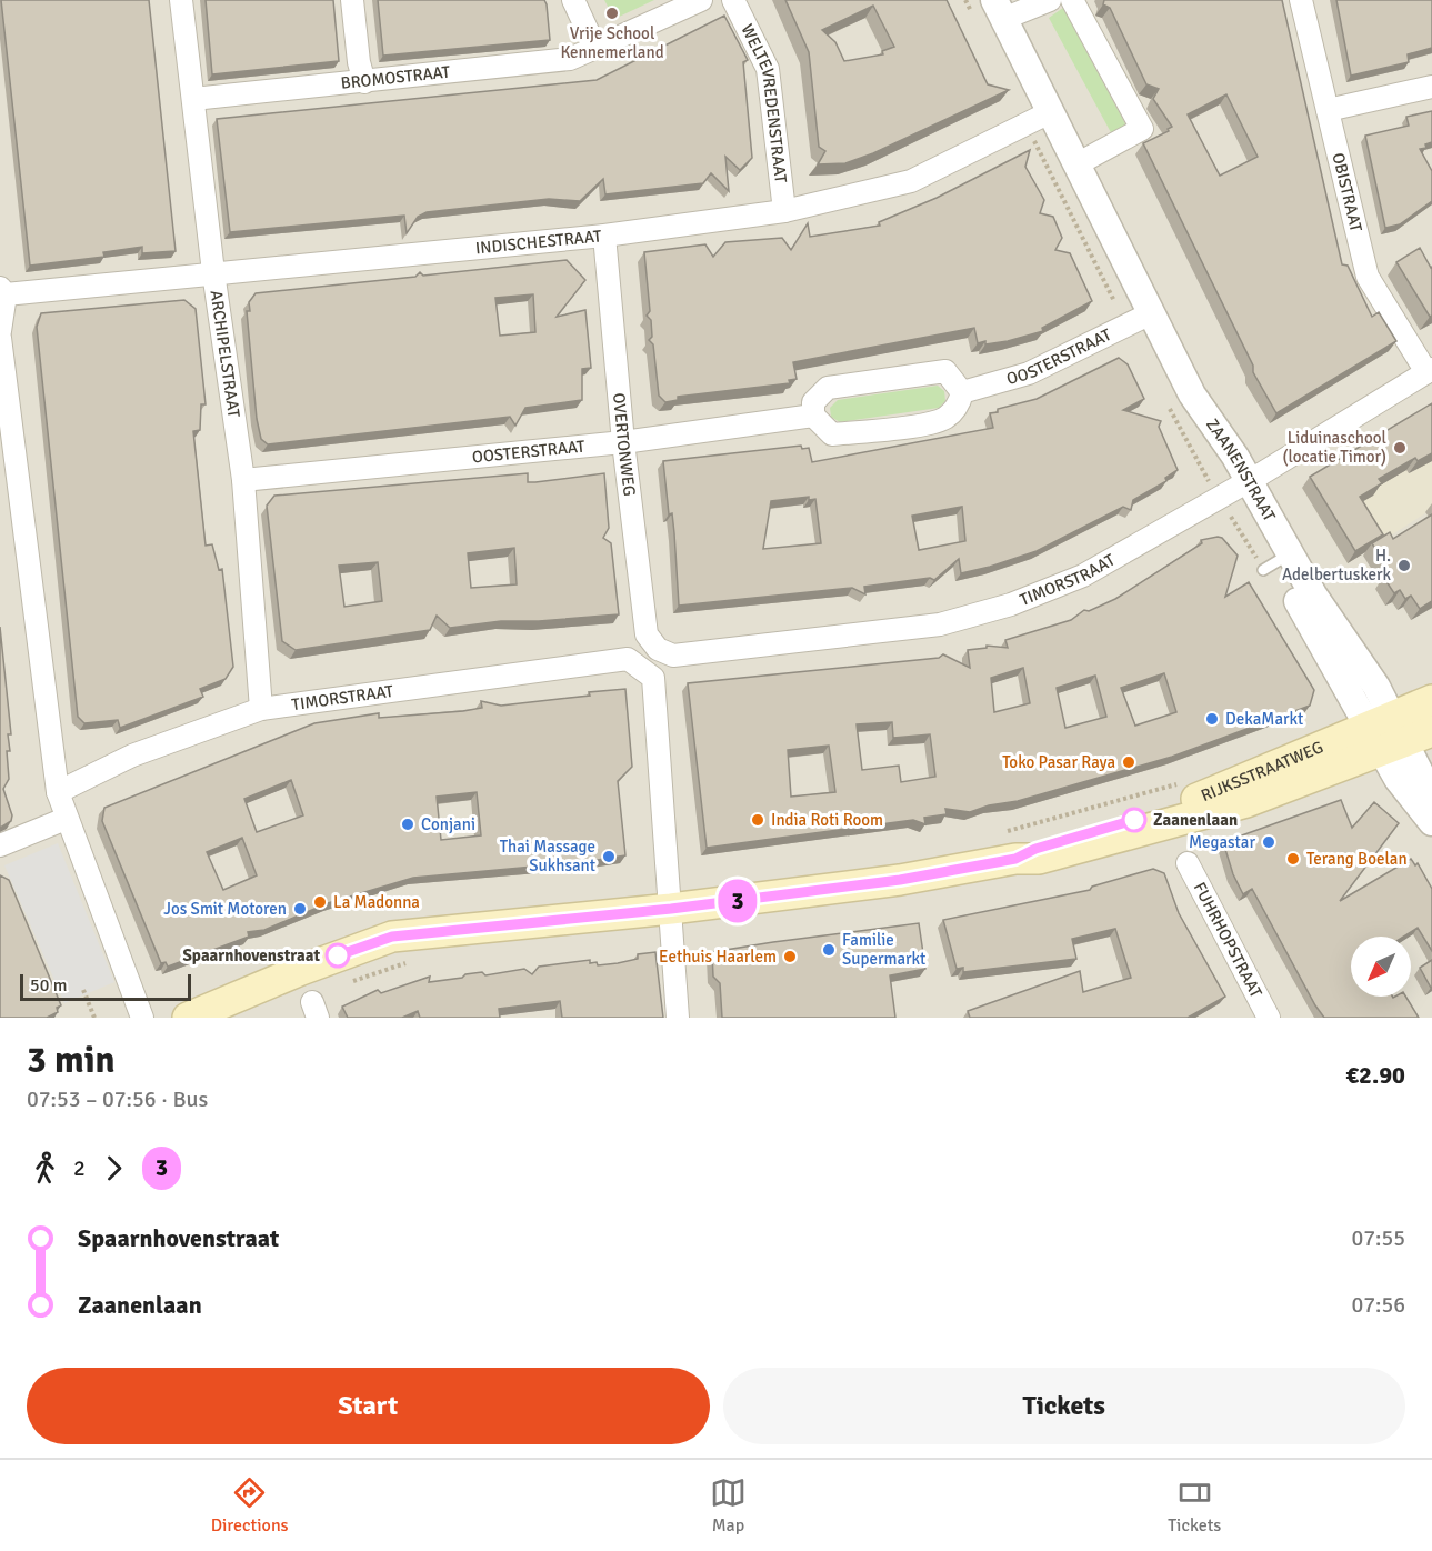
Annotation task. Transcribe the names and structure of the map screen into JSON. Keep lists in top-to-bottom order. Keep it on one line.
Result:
{"streets":{"main road":["RIJKSSTRAATWEG"],"street":["BROMOSTRAAT","WELTEVREDENSTRAAT","OBISTRAAT","INDISCHESTRAAT","ARCHIPELSTRAAT","OOSTERSTRAAT","OVERTONWEG","ZAANENSTRAAT","TIMORSTRAAT","FUHRHOPSTRAAT"]},"crossings":[["BROMOSTRAAT","ARCHIPELSTRAAT"],["WELTEVREDENSTRAAT","INDISCHESTRAAT"],["OBISTRAAT","TIMORSTRAAT"],["INDISCHESTRAAT","ARCHIPELSTRAAT"],["INDISCHESTRAAT","OVERTONWEG"],["INDISCHESTRAAT","ZAANENSTRAAT"],["ARCHIPELSTRAAT","OOSTERSTRAAT"],["ARCHIPELSTRAAT","TIMORSTRAAT"],["OOSTERSTRAAT","OVERTONWEG"],["OOSTERSTRAAT","ZAANENSTRAAT"],["OVERTONWEG","TIMORSTRAAT"],["ZAANENSTRAAT","TIMORSTRAAT"],["ZAANENSTRAAT","RIJKSSTRAATWEG"],["TIMORSTRAAT","RIJKSSTRAATWEG"]],"places":["Vrije School Kennemerland","Liduinaschool (locatie Timor)","H. Adelbertuskerk","DekaMarkt","Toko Pasar Raya","India Roti Room","Zaanenlaan","Conjani","Megastar","Thai Massage Sukhsant","Terang Boelan","La Madonna","Jos Smit Motoren","Familie Supermarkt","Spaarnhovenstraat","Eethuis Haarlem"],"lines":["bus line 3"],"scale_bar":"50 m","north":"bottom left","page":{"on_map":"3","scale":"50 m","heading":["3 min","07:53 – 07:56 · Bus","€2.90"],"legs":["2","3"],"list":[{"name":"Spaarnhovenstraat","value":"07:55"},{"name":"Zaanenlaan","value":"07:56"}],"buttons":["Start","Tickets"],"tabs":["Directions","Map","Tickets"]}}
